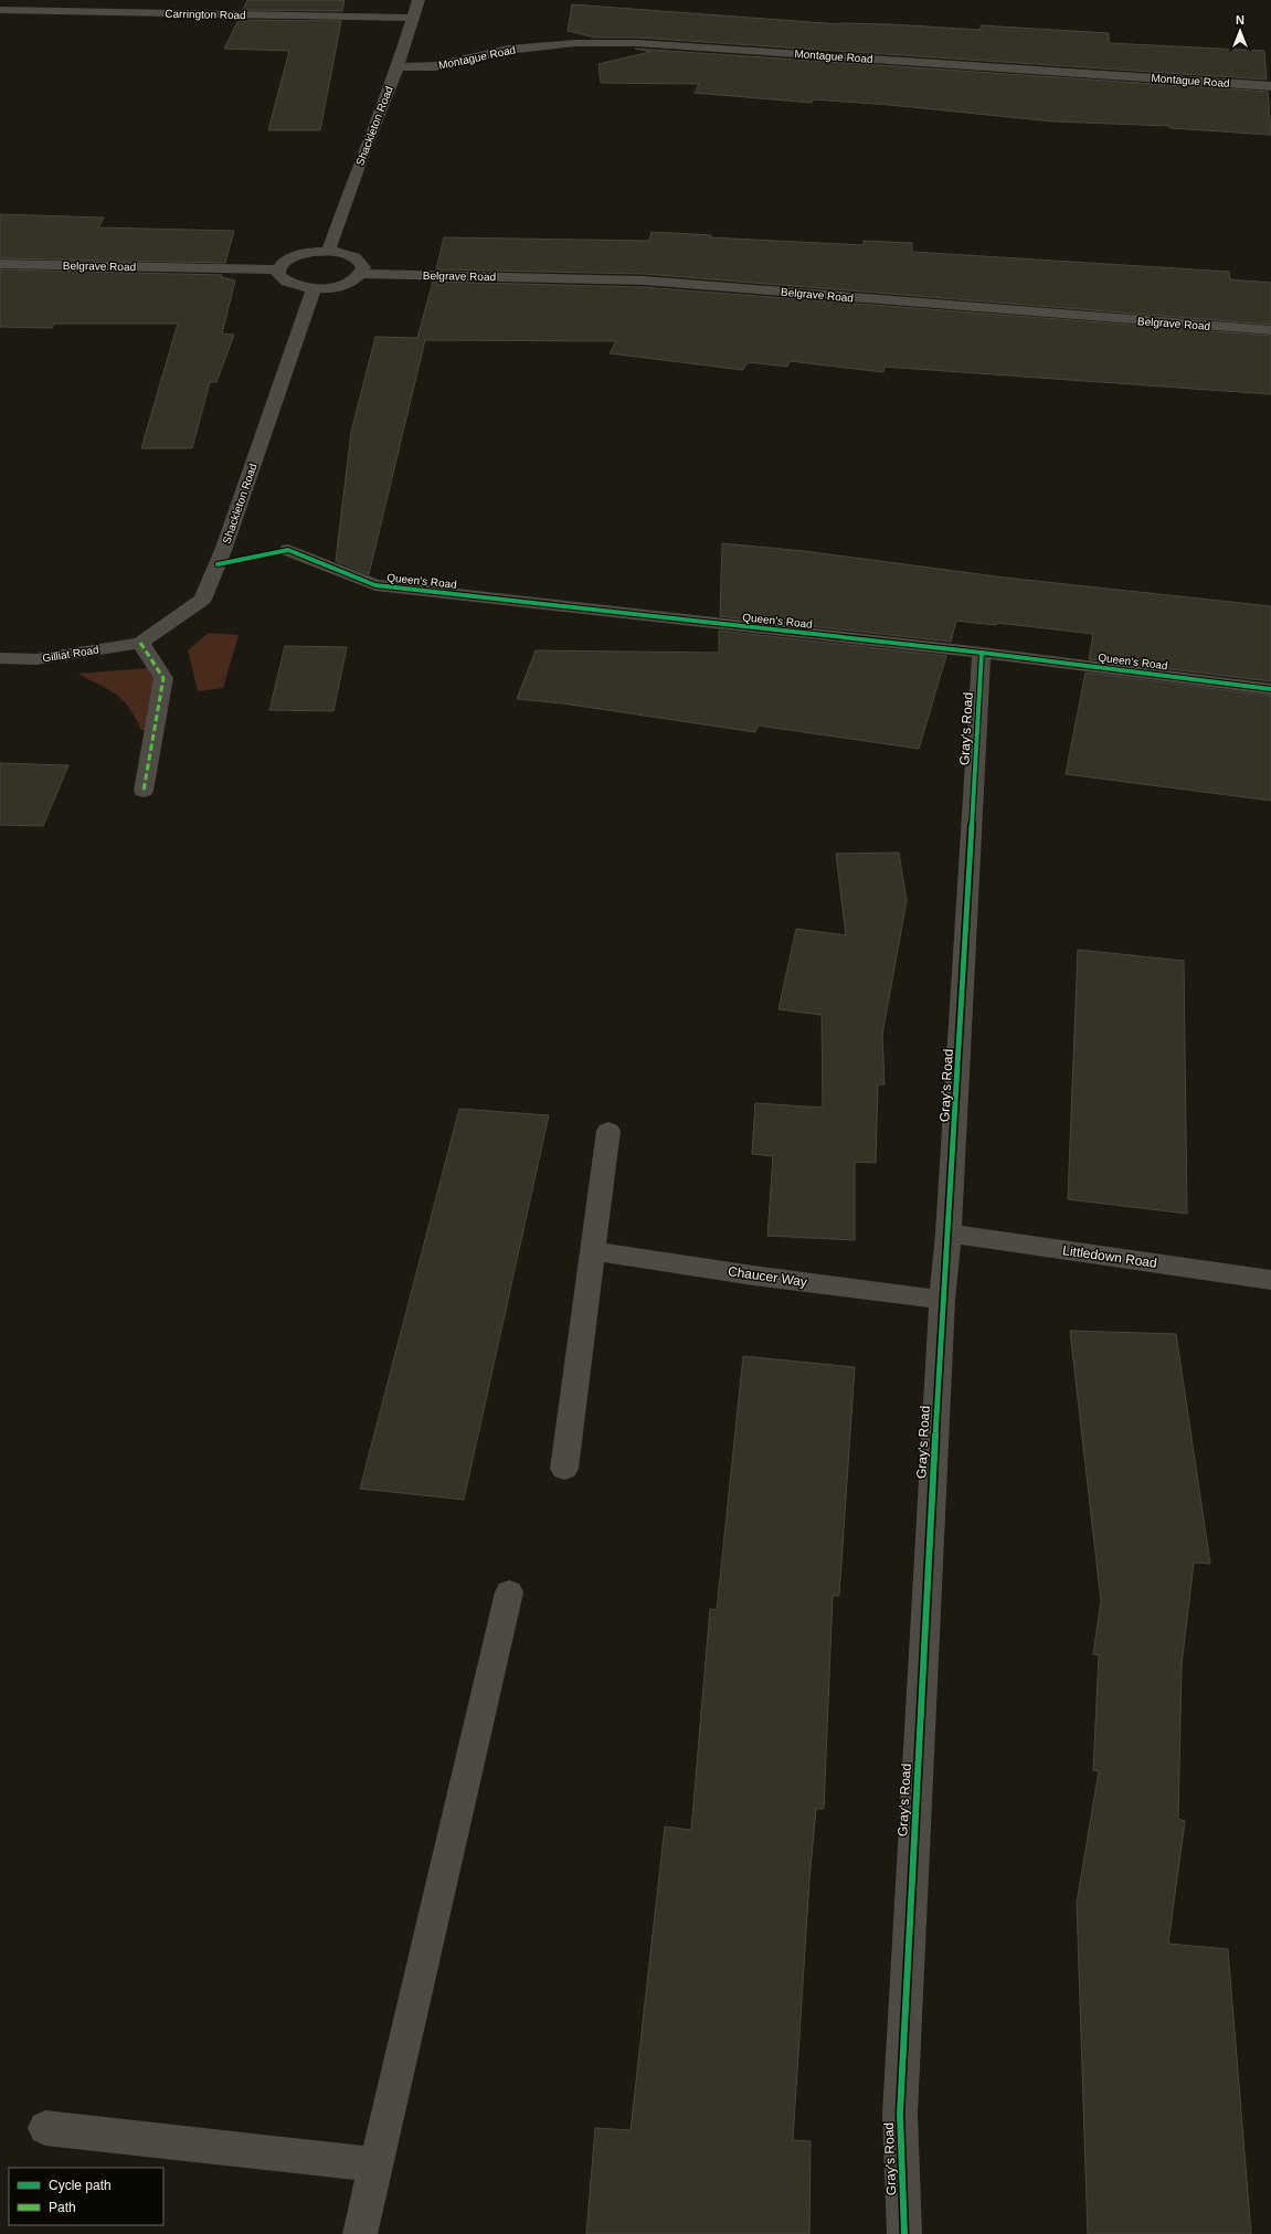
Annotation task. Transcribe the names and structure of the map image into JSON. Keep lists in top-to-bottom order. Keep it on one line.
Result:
{"streets":{"street":["Carrington Road","Montague Road","Shackleton Road","Belgrave Road","Queen's Road","Gilliat Road","Gray's Road","Littledown Road","Chaucer Way"]},"crossings":[["Carrington Road","Shackleton Road"],["Montague Road","Shackleton Road"],["Shackleton Road","Gilliat Road"],["Queen's Road","Gray's Road"],["Gray's Road","Littledown Road"],["Gray's Road","Chaucer Way"]],"legend":["Cycle path","Path"],"north":"top"}
